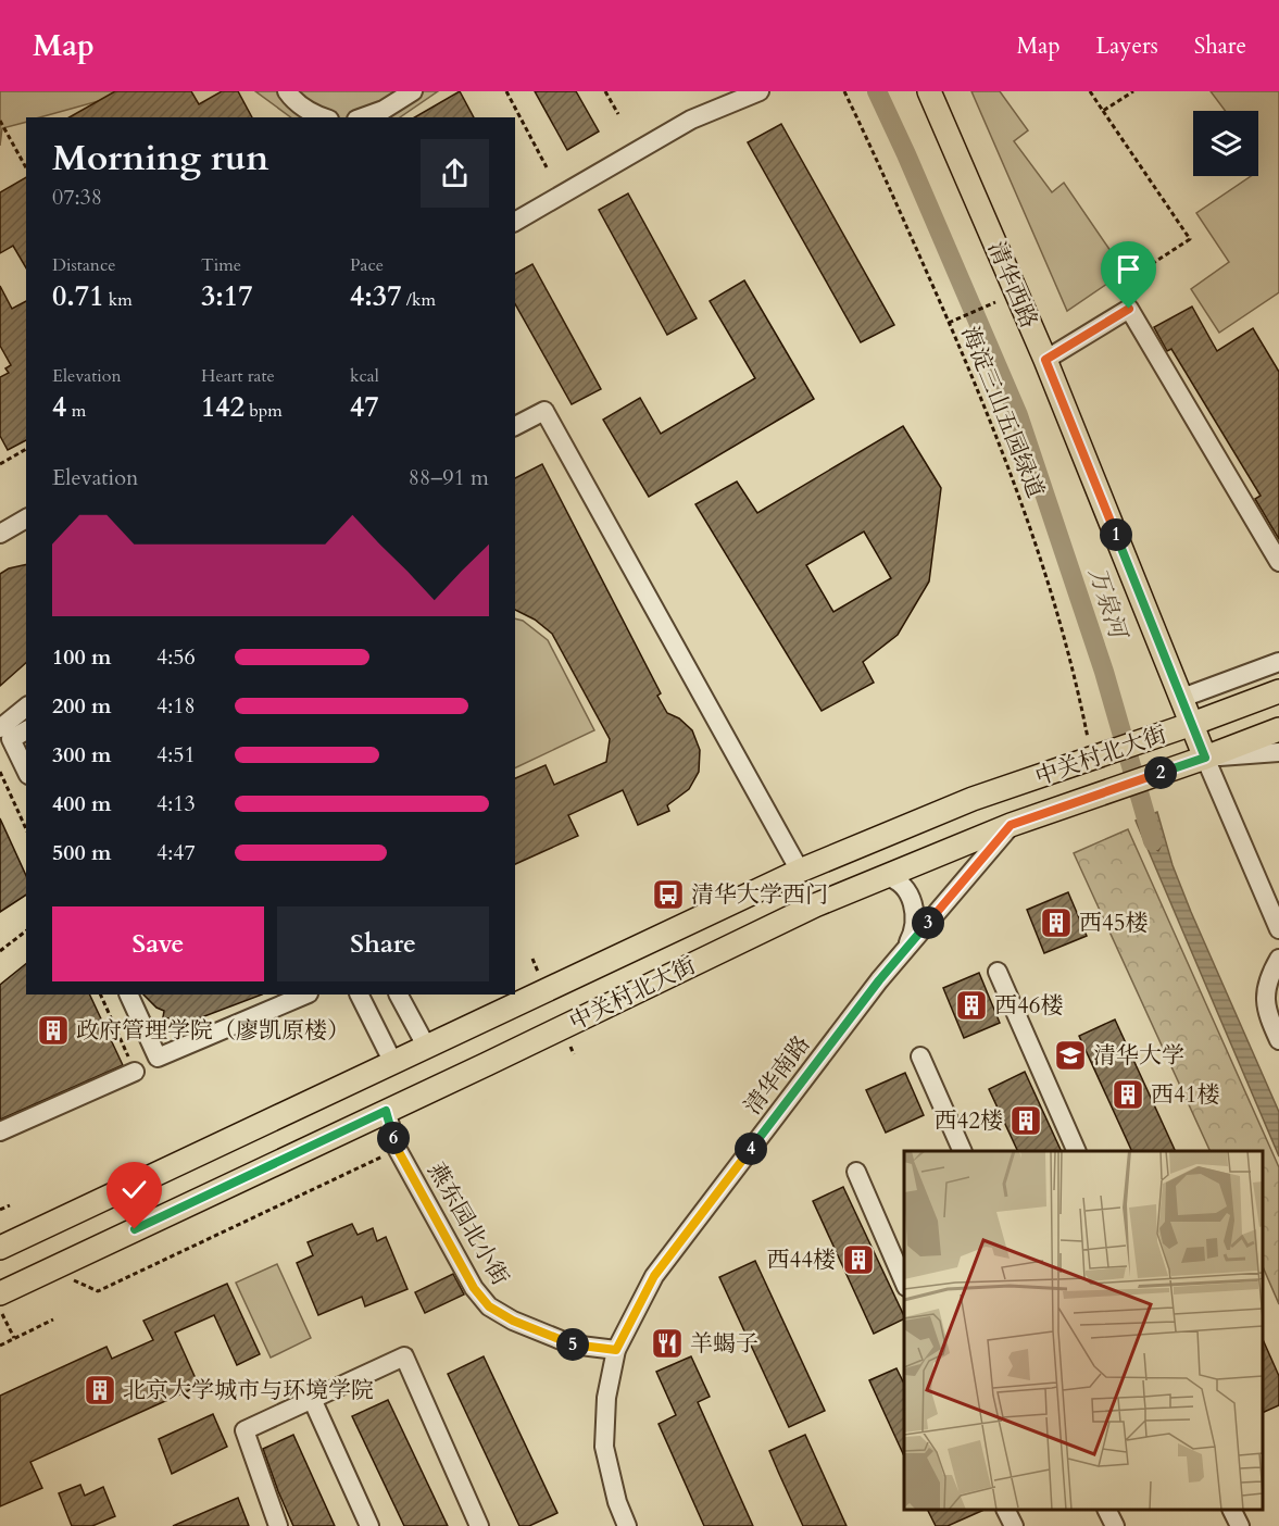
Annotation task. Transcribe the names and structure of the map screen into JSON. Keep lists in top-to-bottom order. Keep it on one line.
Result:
{"streets":{"main road":["清华西路","中关村北大街"],"street":["清华南路","燕东园北小街"],"path":["海淀三山五园绿道"]},"crossings":[["清华西路","中关村北大街"],["海淀三山五园绿道","中关村北大街"],["中关村北大街","清华南路"],["中关村北大街","燕东园北小街"],["清华南路","燕东园北小街"]],"water":["万泉河"],"places":{"bus stop":["清华大学西门"],"building":["西45楼","西46楼","政府管理学院（廖凯原楼）","西41楼","西42楼","西44楼","北京大学城市与环境学院"],"school or university":["清华大学"],"restaurant":["羊蝎子"]},"page":{"header":"Map","nav":["Map","Layers","Share"],"heading":["Morning run","07:38"],"stats":[["Distance","0.71 km"],["Time","3:17"],["Pace","4:37 /km"],["Elevation","4 m"],["Heart rate","142 bpm"],["kcal","47"]],"chart":["Elevation","88–91 m"],"pins":["1","2","3","6","4","5"],"list":[{"name":"100 m","note":"4:56"},{"name":"200 m","note":"4:18"},{"name":"300 m","note":"4:51"},{"name":"400 m","note":"4:13"},{"name":"500 m","note":"4:47"}],"buttons":["Save","Share"]}}
